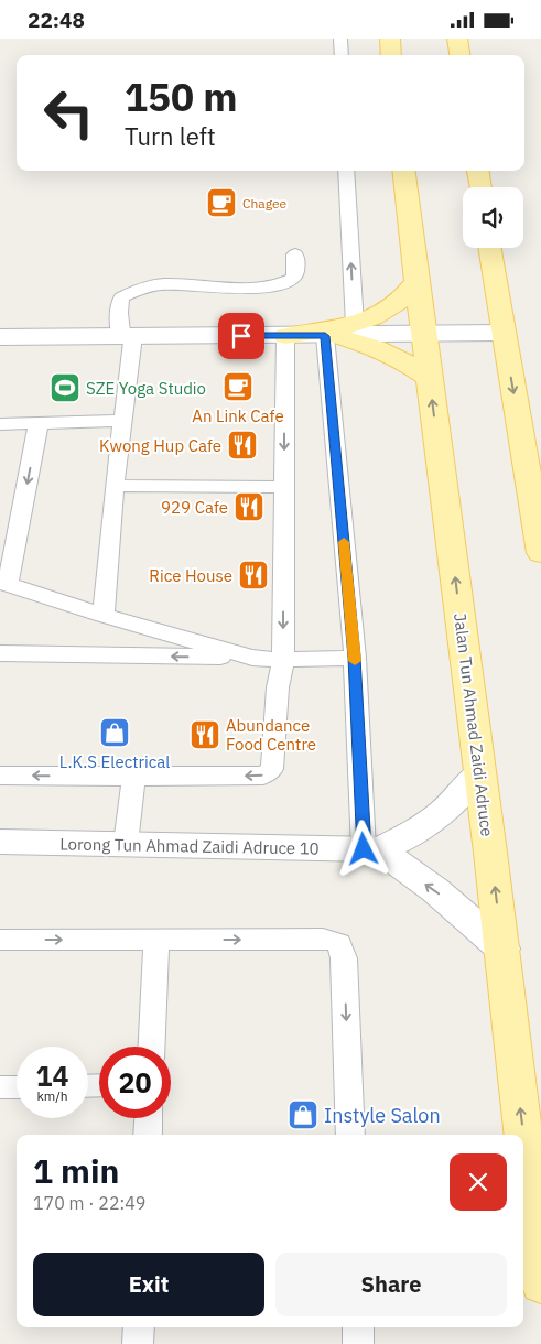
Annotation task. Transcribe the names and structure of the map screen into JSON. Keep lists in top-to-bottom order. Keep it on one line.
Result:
{"streets":{"main road":["Jalan Tun Ahmad Zaidi Adruce"],"street":["Lorong Tun Ahmad Zaidi Adruce 10"]},"crossings":[["Jalan Tun Ahmad Zaidi Adruce","Lorong Tun Ahmad Zaidi Adruce 10"]],"one_way":["Jalan Tun Ahmad Zaidi Adruce"],"places":{"cafe":["Chagee","An Link Cafe"],"sports":["SZE Yoga Studio"],"restaurant":["Kwong Hup Cafe","929 Cafe","Rice House","Abundance Food Centre"],"shop":["L.K.S Electrical","Instyle Salon"]},"page":{"status":"22:48","turn":["150 m","Turn left"],"speed":"14 km/h","limit":"20","heading":["1 min","170 m · 22:49"],"buttons":["Exit","Share"]}}
